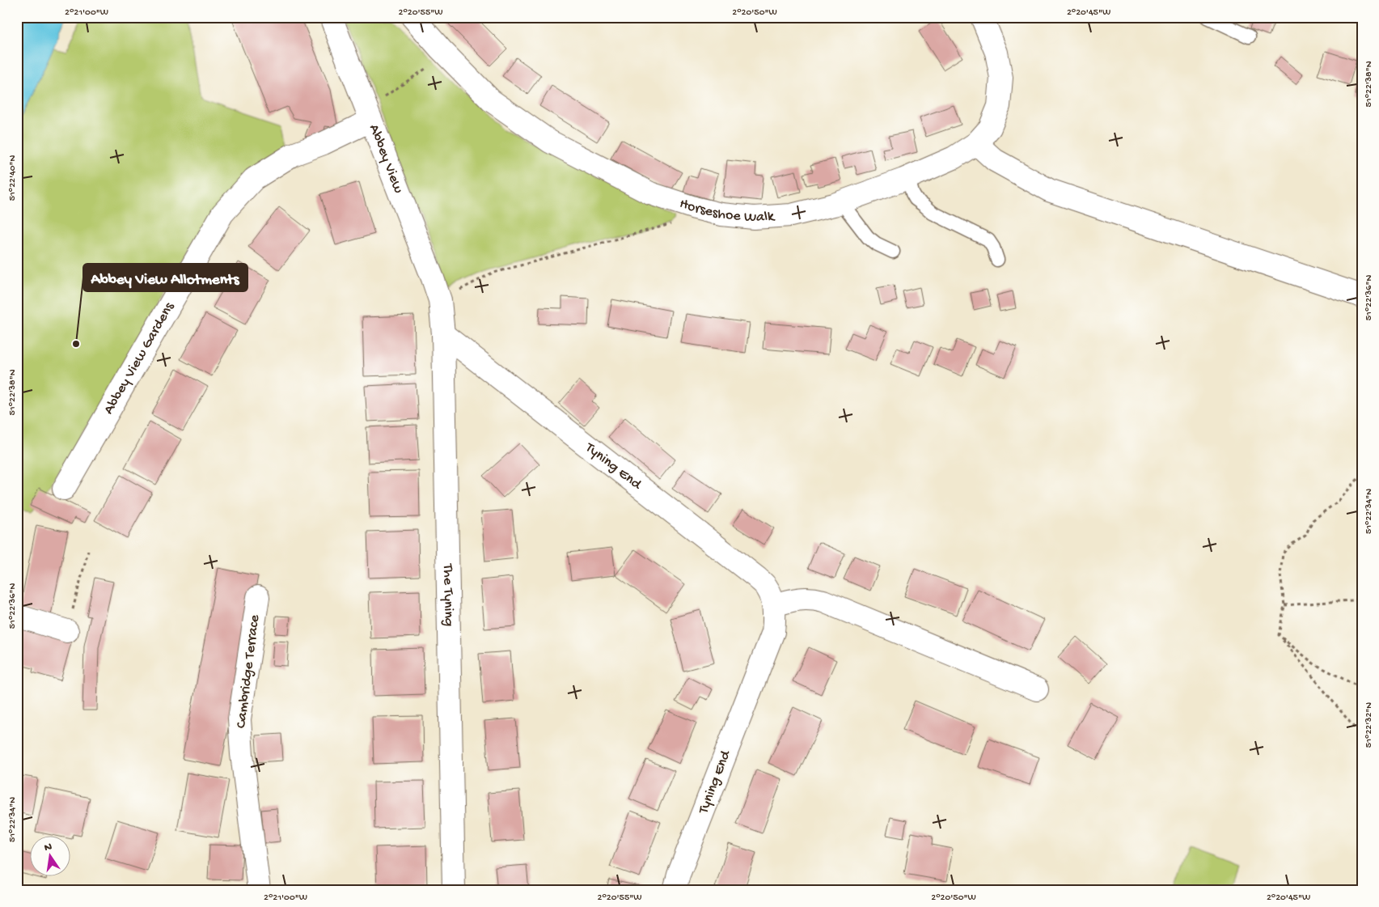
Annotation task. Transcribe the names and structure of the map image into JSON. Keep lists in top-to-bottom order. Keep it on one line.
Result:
{"streets":{"street":["Abbey View","Horseshoe Walk","Abbey View Gardens","Tyning End","The Tyning","Cambridge Terrace"]},"crossings":[["Abbey View","Abbey View Gardens"],["Abbey View","The Tyning"],["Tyning End","The Tyning"]],"places":["Abbey View Allotments"],"north":"top","coordinates":["2°21'00\"W","2°20'55\"W","2°20'50\"W","2°20'45\"W","51°22'38\"N","51°22'40\"N","51°22'36\"N","51°22'34\"N","51°22'32\"N"]}
